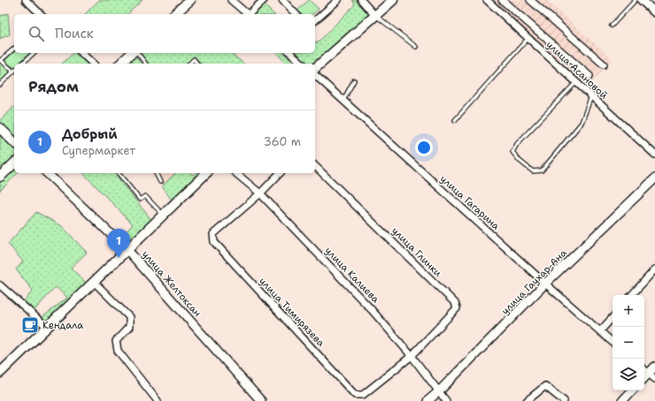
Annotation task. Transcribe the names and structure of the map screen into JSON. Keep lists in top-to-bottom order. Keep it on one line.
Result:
{"streets":{"street":["улица Асановой","улица Гагарина","улица Глинки","улица Калиева","улица Гаухар-Ана","улица Желтоксан","улица Тимирязева"]},"crossings":[["улица Гагарина","улица Гаухар-Ана"],["улица Глинки","улица Калиева"],["улица Глинки","улица Тимирязева"],["улица Калиева","улица Гаухар-Ана"],["улица Калиева","улица Тимирязева"]],"places":{"cafe":["Кендала"]},"page":{"search":"Поиск","heading":"Рядом","list":[{"mark":"1","name":"Добрый","note":"Супермаркет","value":"360 m"}],"pins":"1","map_buttons":["+","−"]}}
